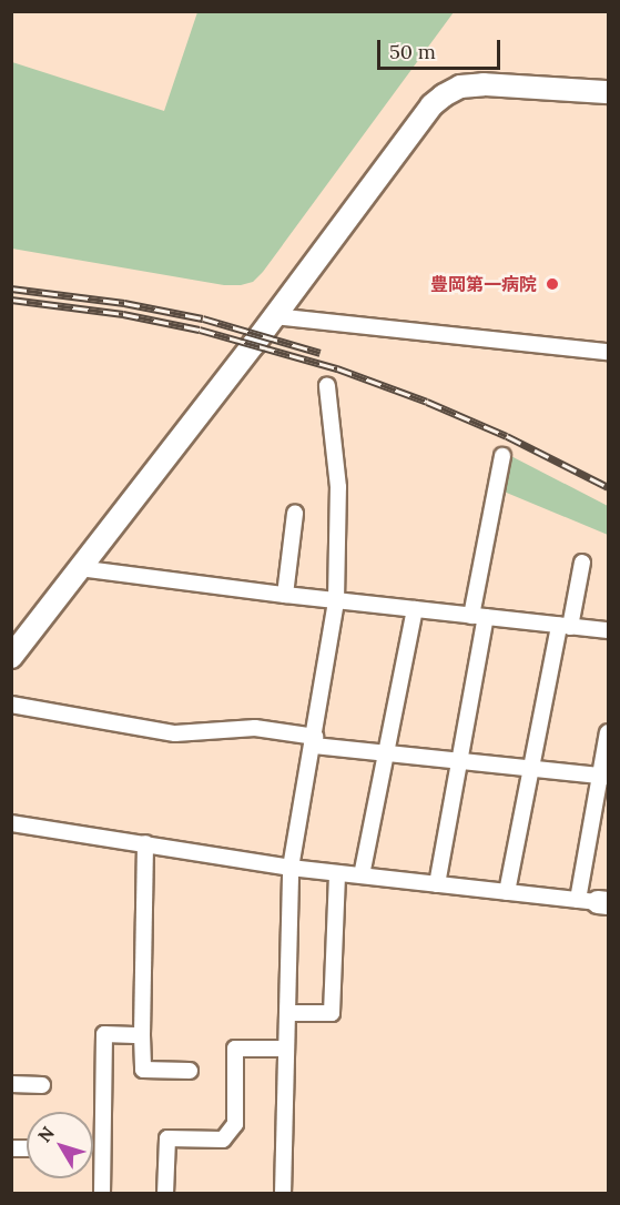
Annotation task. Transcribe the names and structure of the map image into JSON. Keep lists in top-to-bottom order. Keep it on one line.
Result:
{"places":["豊岡第一病院"],"scale_bar":"50 m","north":"top left"}
